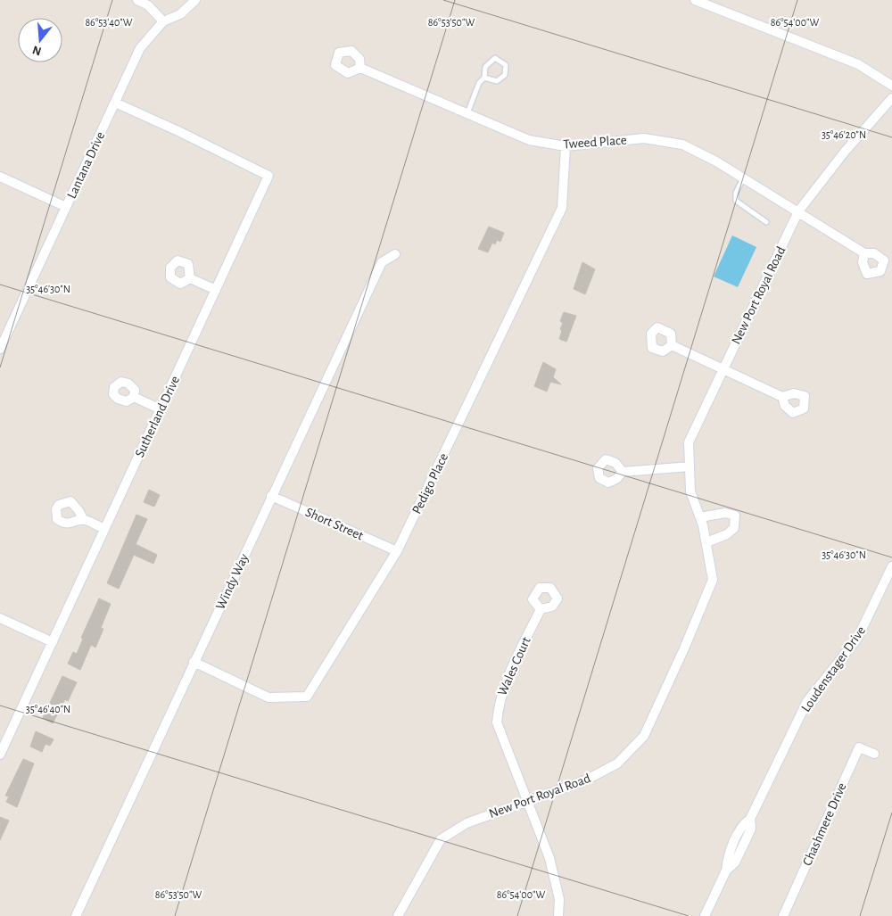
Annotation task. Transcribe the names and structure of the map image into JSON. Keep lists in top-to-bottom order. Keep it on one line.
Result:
{"streets":{"street":["Tweed Place","Lantana Drive","New Port Royal Road","Sutherland Drive","Pedigo Place","Short Street","Windy Way","Wales Court","Loudenstager Drive","Chashmere Drive"]},"crossings":[["Tweed Place","New Port Royal Road"],["Tweed Place","Pedigo Place"],["Lantana Drive","Sutherland Drive"],["New Port Royal Road","Wales Court"],["Pedigo Place","Short Street"],["Pedigo Place","Windy Way"],["Short Street","Windy Way"]],"north":"bottom","coordinates":["86°53'40\"W","86°53'50\"W","86°54'00\"W","35°46'20\"N","35°46'30\"N","35°46'40\"N"]}
